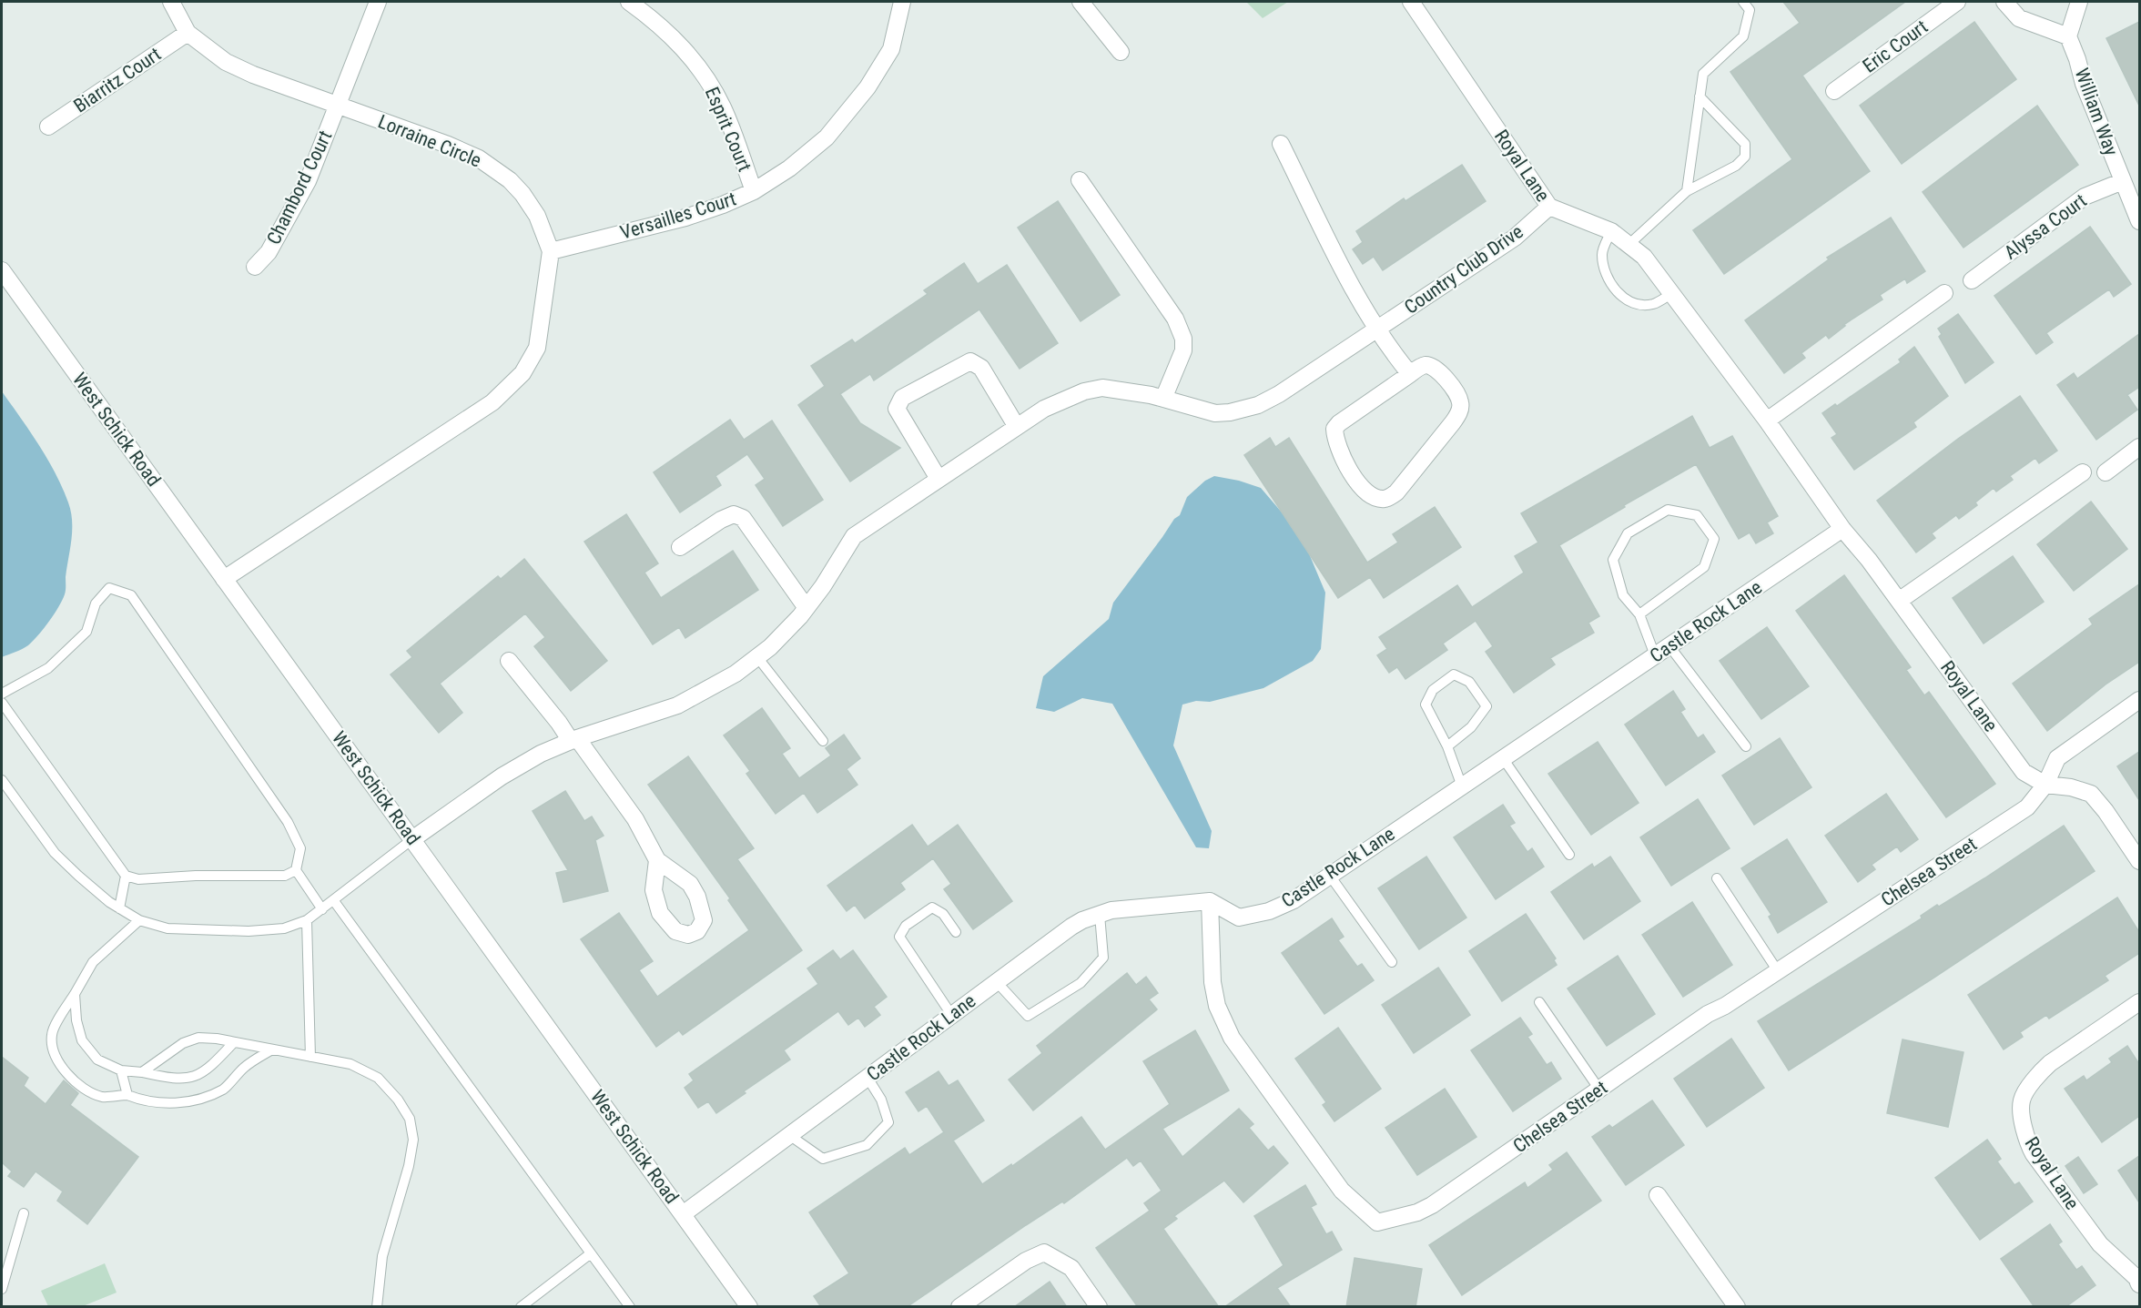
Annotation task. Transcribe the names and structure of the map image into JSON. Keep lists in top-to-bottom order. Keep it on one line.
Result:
{"streets":{"street":["Eric Court","Biarritz Court","William Way","Esprit Court","Lorraine Circle","Royal Lane","Chambord Court","Versailles Court","Alyssa Court","Country Club Drive","West Schick Road","Castle Rock Lane","Chelsea Street"]},"crossings":[["Biarritz Court","Lorraine Circle"],["William Way","Alyssa Court"],["Esprit Court","Versailles Court"],["Lorraine Circle","Chambord Court"],["Lorraine Circle","Versailles Court"],["Lorraine Circle","West Schick Road"],["Royal Lane","Country Club Drive"],["Royal Lane","Castle Rock Lane"],["Royal Lane","Chelsea Street"],["Country Club Drive","West Schick Road"],["West Schick Road","Castle Rock Lane"],["Castle Rock Lane","Chelsea Street"]]}
